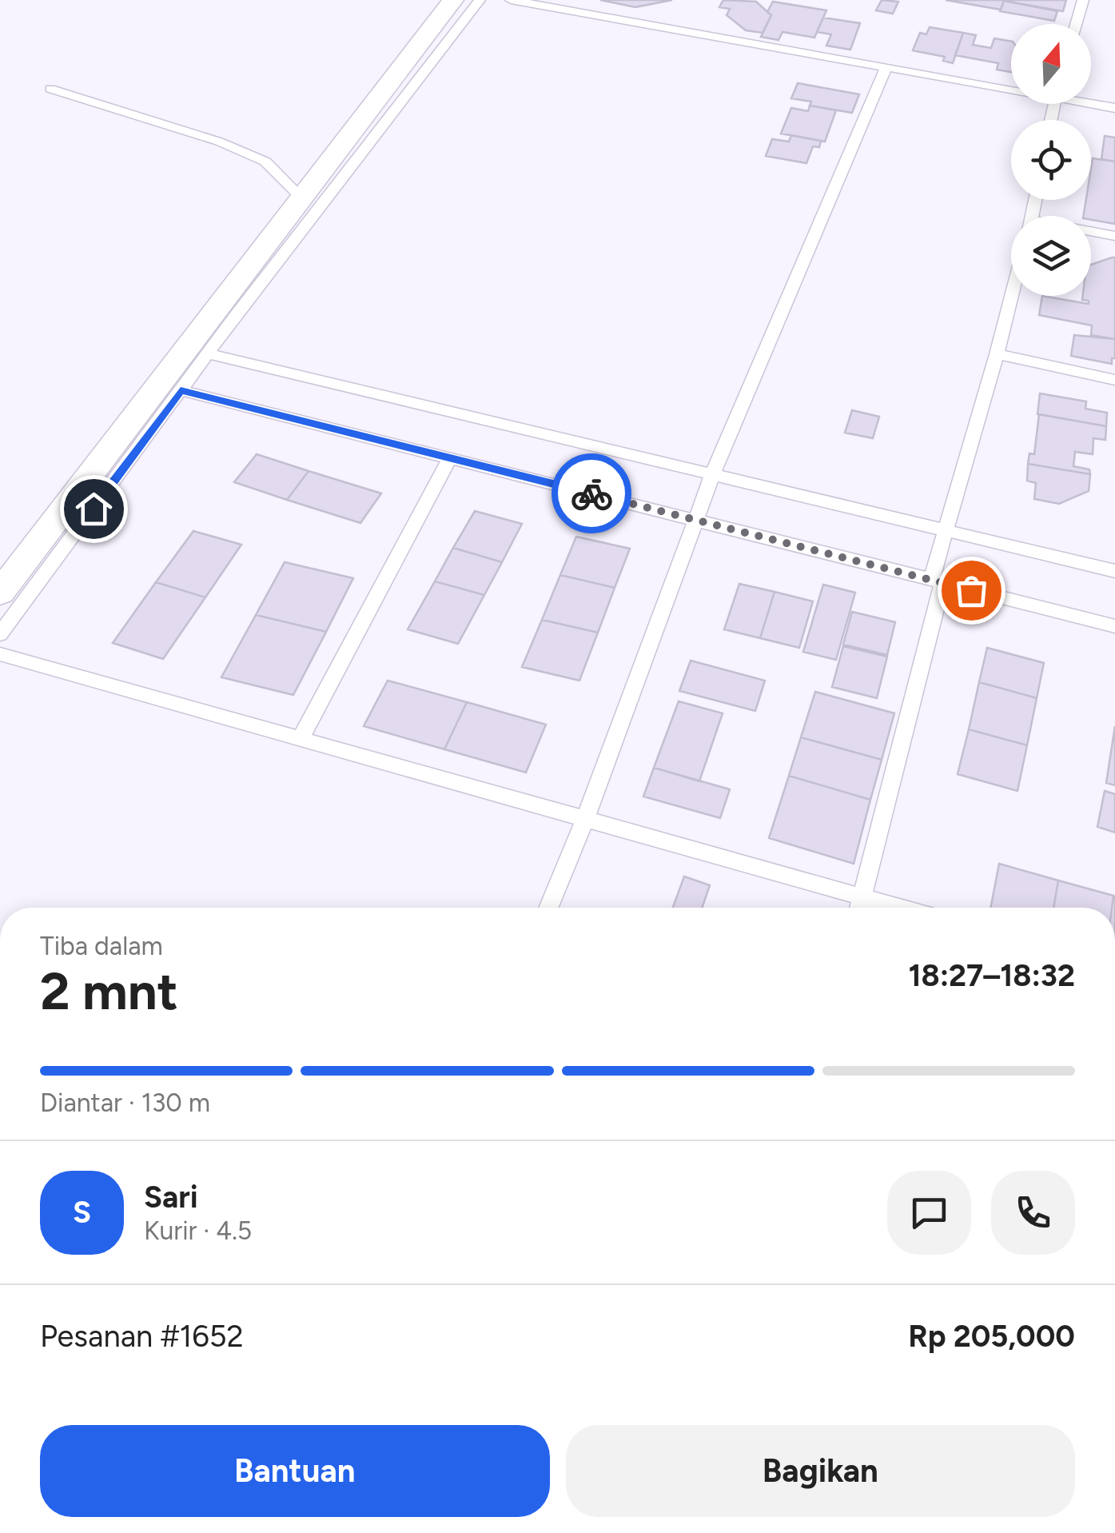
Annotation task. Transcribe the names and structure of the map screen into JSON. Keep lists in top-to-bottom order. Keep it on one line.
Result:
{"north":"top","page":{"heading":["2 mnt","Tiba dalam","18:27–18:32"],"panel":["Sari","Kurir · 4.5","Pesanan #1652","Rp 205,000"],"bar":"Diantar · 130 m","round":"S","buttons":["Bantuan","Bagikan"]}}
